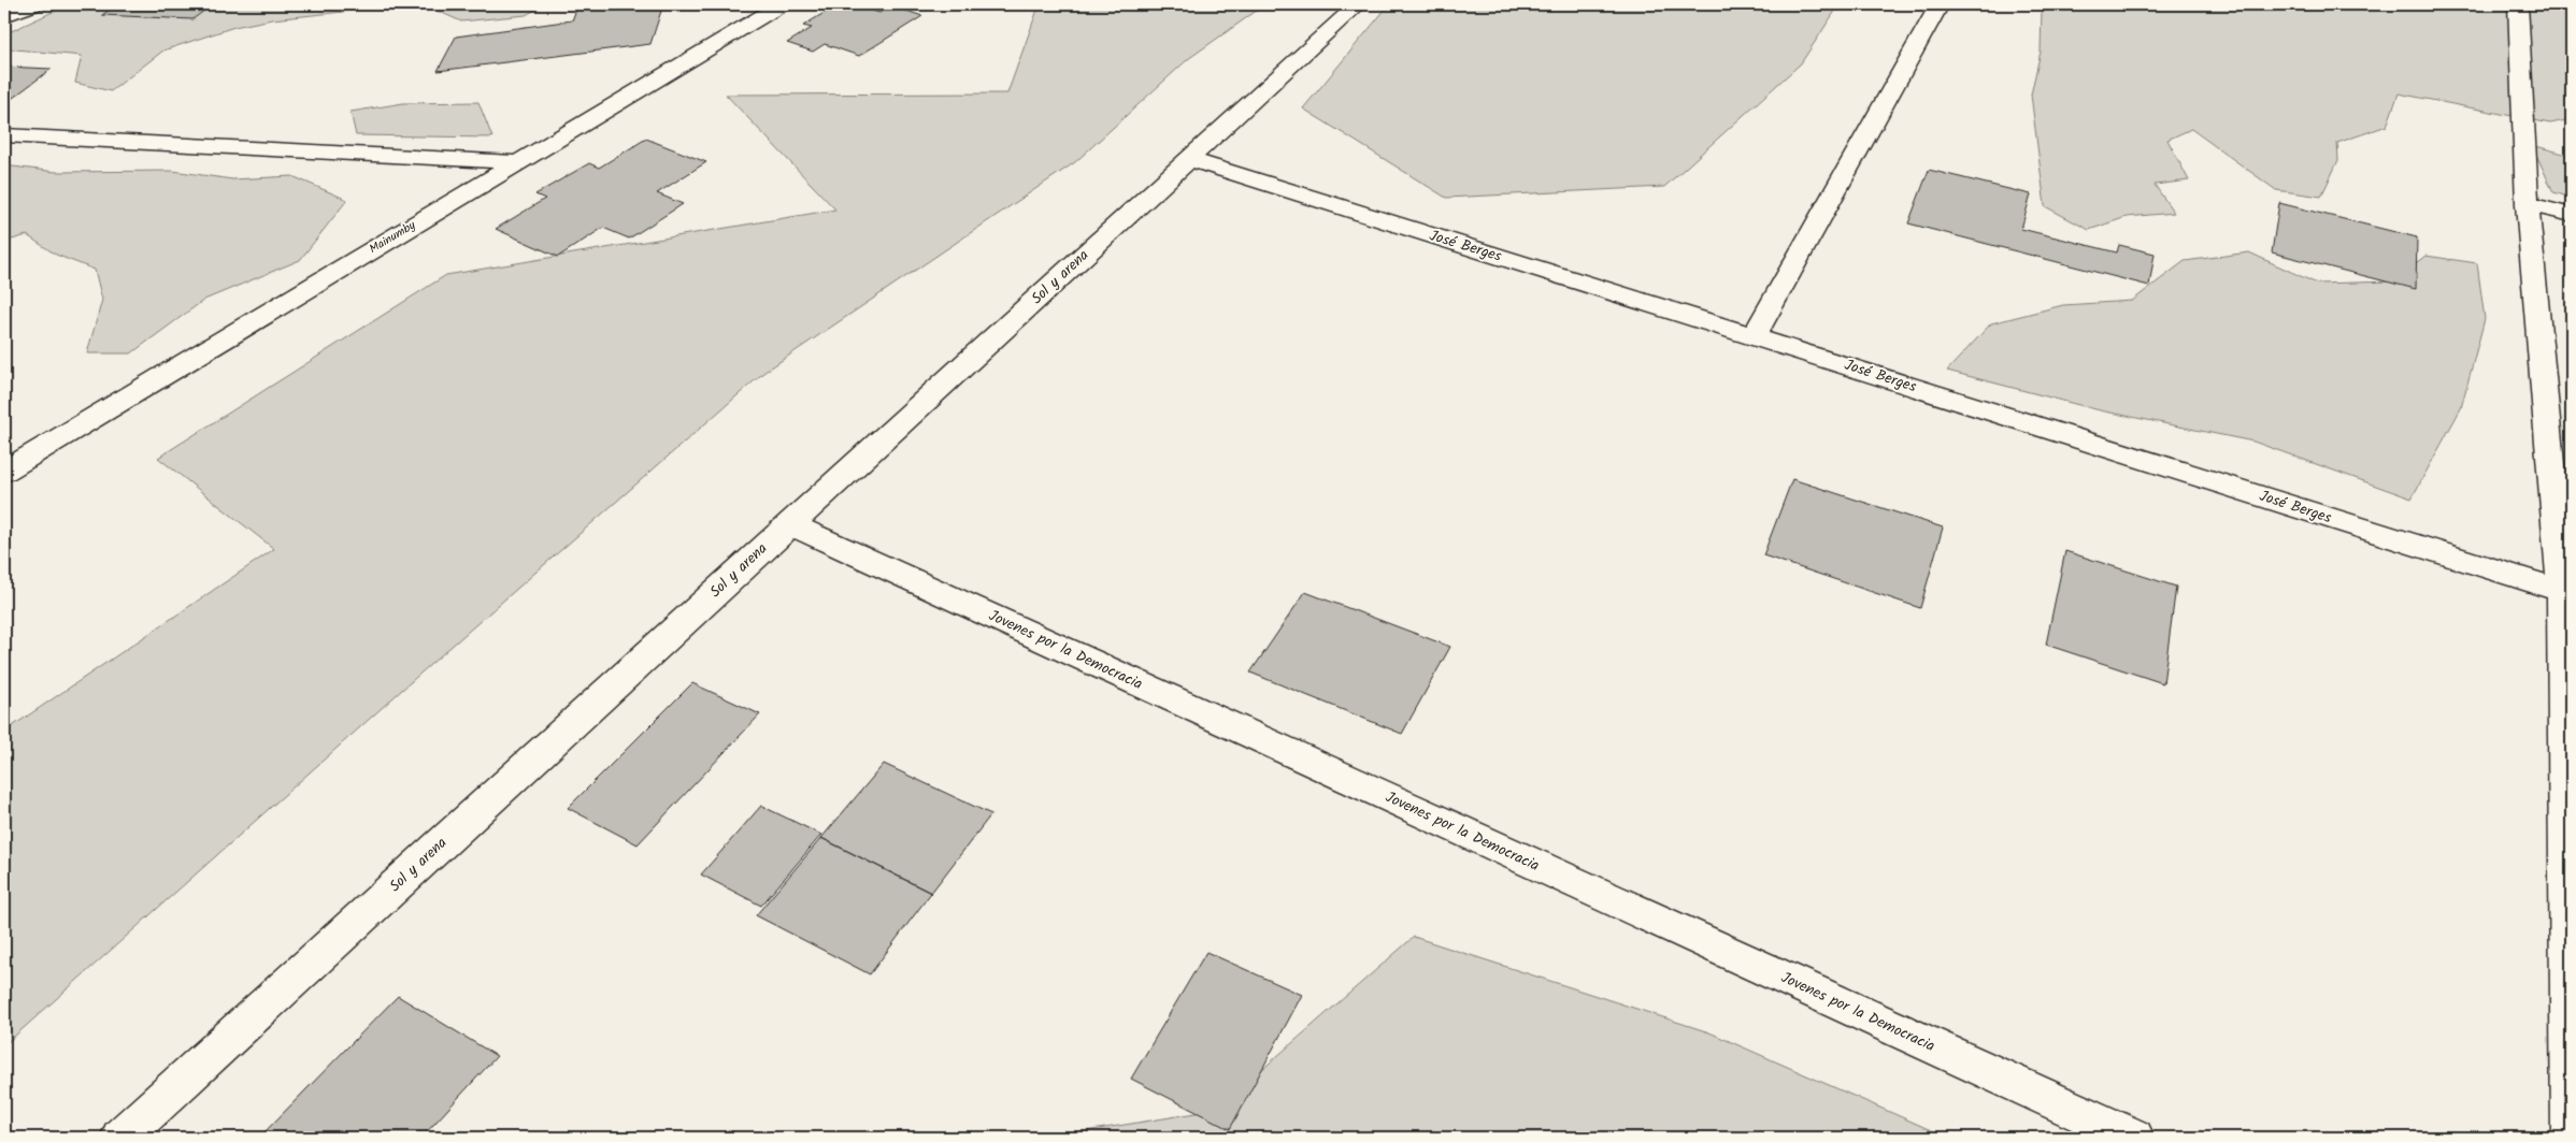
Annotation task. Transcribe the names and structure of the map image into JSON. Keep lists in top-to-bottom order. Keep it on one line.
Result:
{"streets":{"street":["Mainumby","José Berges","Sol y arena","Jovenes por la Democracia"]},"crossings":[["José Berges","Sol y arena"],["Sol y arena","Jovenes por la Democracia"]]}
